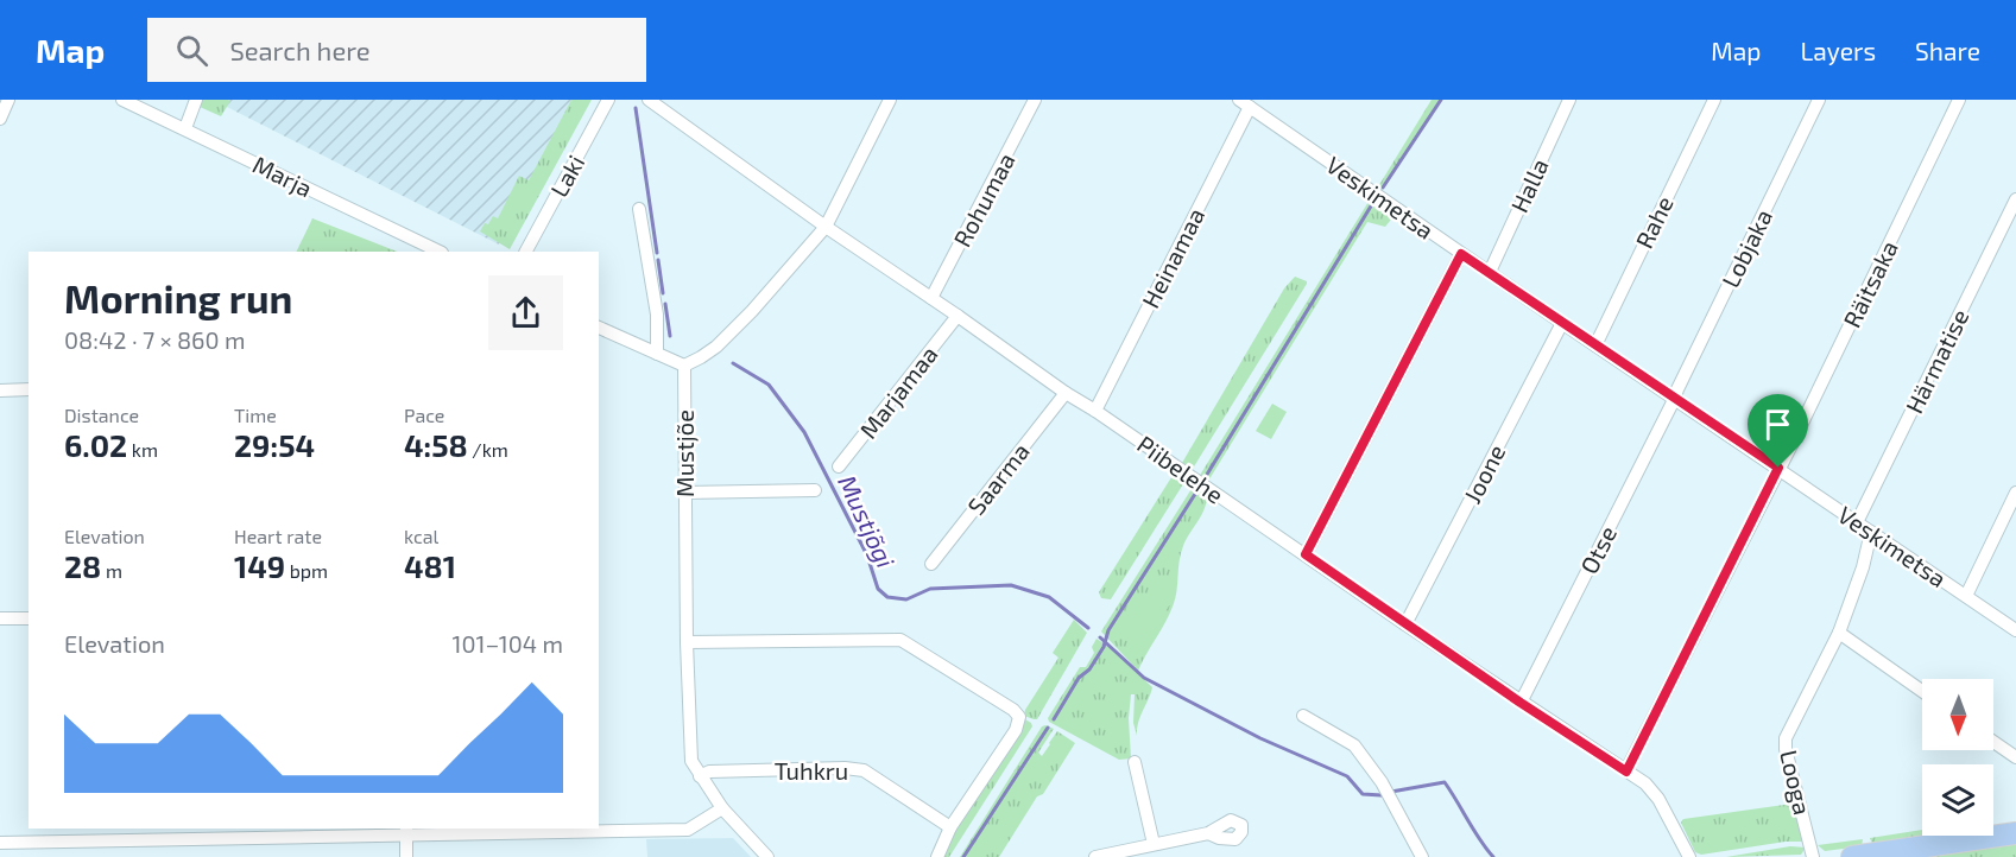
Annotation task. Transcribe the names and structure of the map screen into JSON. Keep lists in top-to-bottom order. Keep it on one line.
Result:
{"streets":{"street":["Marja","Laki","Halla","Veskimetsa","Rohumaa","Rahe","Lobjaka","Heinamaa","Räitsaka","Härmatise","Marjamaa","Mustjõe","Piibelehe","Joone","Saarma","Otse","Tuhkru","Looga"]},"crossings":[["Halla","Veskimetsa"],["Veskimetsa","Rahe"],["Veskimetsa","Lobjaka"],["Veskimetsa","Heinamaa"],["Veskimetsa","Räitsaka"],["Veskimetsa","Härmatise"],["Veskimetsa","Joone"],["Veskimetsa","Otse"],["Veskimetsa","Looga"],["Rohumaa","Piibelehe"],["Lobjaka","Otse"],["Heinamaa","Piibelehe"],["Räitsaka","Piibelehe"],["Marjamaa","Piibelehe"],["Mustjõe","Tuhkru"],["Piibelehe","Joone"],["Piibelehe","Saarma"],["Piibelehe","Otse"]],"water":["Mustjõgi"],"north":"bottom","page":{"header":"Map","search":"Search here","nav":["Map","Layers","Share"],"heading":["Morning run","08:42 · 7 × 860 m"],"stats":[["Distance","6.02 km"],["Time","29:54"],["Pace","4:58 /km"],["Elevation","28 m"],["Heart rate","149 bpm"],["kcal","481"]],"chart":["Elevation","101–104 m"]}}
